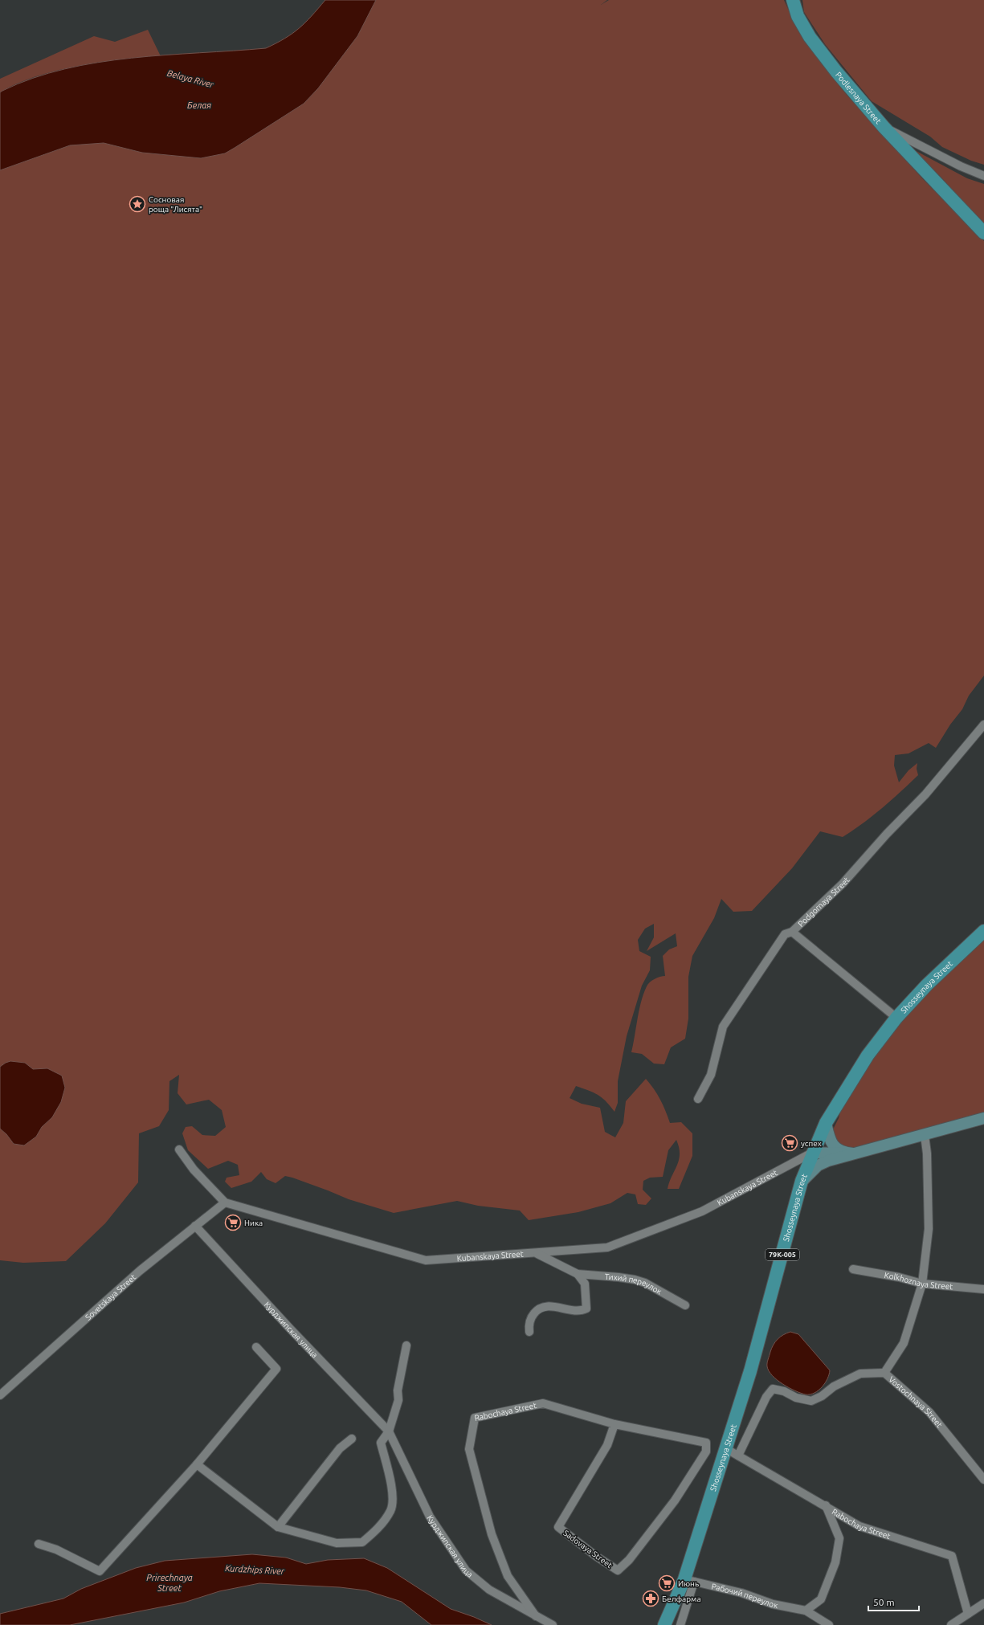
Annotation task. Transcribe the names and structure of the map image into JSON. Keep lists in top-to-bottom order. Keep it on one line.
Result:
{"streets":{"main road":["Podlesnaya Street","Shosseynaya Street","79К-005"],"street":["Podgornaya Street","Kubanskaya Street","Kolkhoznaya Street","Тихий переулок","Sovetskaya Street","Курджипская улица","Vostochnaya Street","Rabochaya Street","Sadovaya Street","Рабочий переулок"]},"crossings":[["Shosseynaya Street","Kubanskaya Street"],["Shosseynaya Street","Rabochaya Street"],["Shosseynaya Street","Рабочий переулок"],["Kubanskaya Street","Тихий переулок"],["Kubanskaya Street","Sovetskaya Street"],["Sovetskaya Street","Курджипская улица"],["Курджипская улица","Rabochaya Street"],["Vostochnaya Street","Rabochaya Street"],["Rabochaya Street","Sadovaya Street"]],"water":["Belaya River","Белая","Kurdzhips River","Prirechnaya Street"],"places":{"place":["Сосновая роща \"Лисята\""],"supermarket":["успех","Ника","Июнь"],"pharmacy":["Белфарма"]},"scale_bar":"50 m"}
